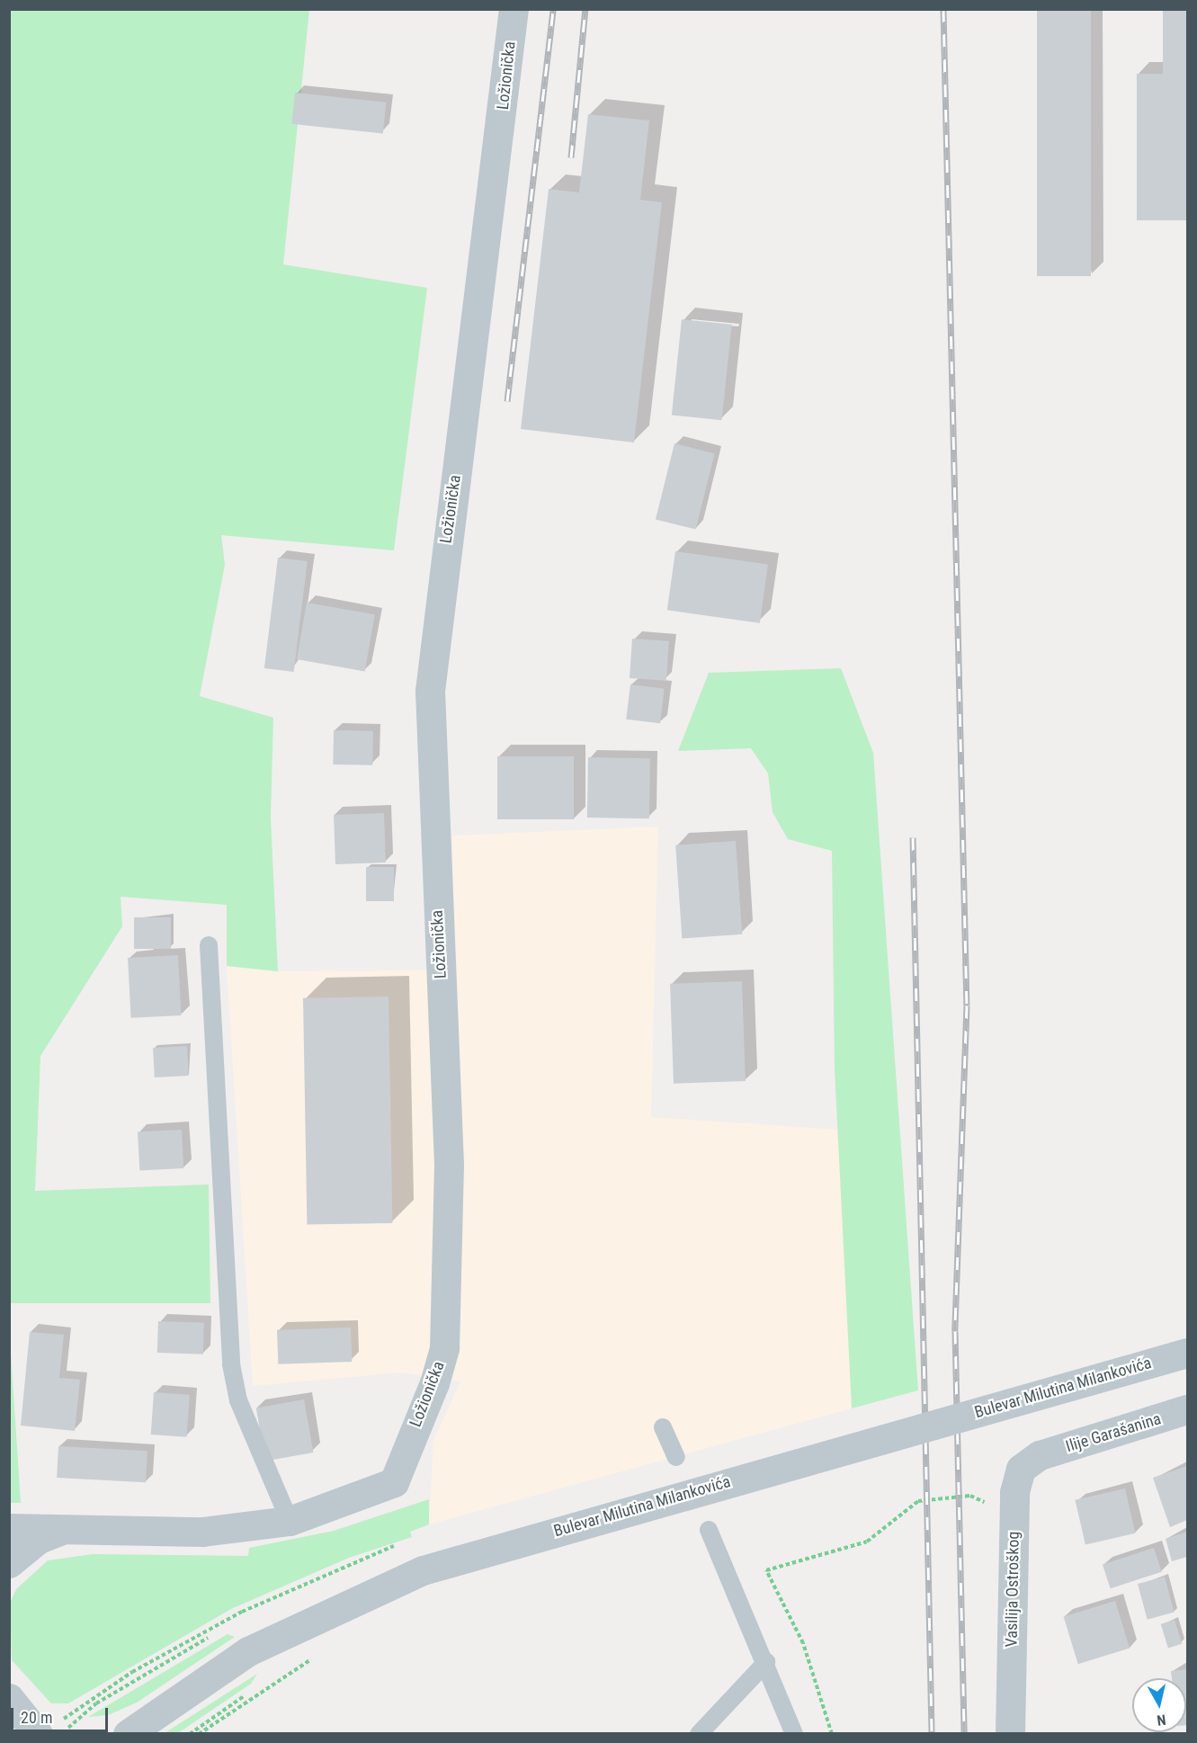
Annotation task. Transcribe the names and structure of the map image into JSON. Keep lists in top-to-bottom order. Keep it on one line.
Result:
{"streets":{"street":["Ložionička","Bulevar Milutina Milankovića","Ilije Garašanina","Vasilija Ostroškog"]},"crossings":[["Ilije Garašanina","Vasilija Ostroškog"]],"scale_bar":"20 m","north":"bottom"}
